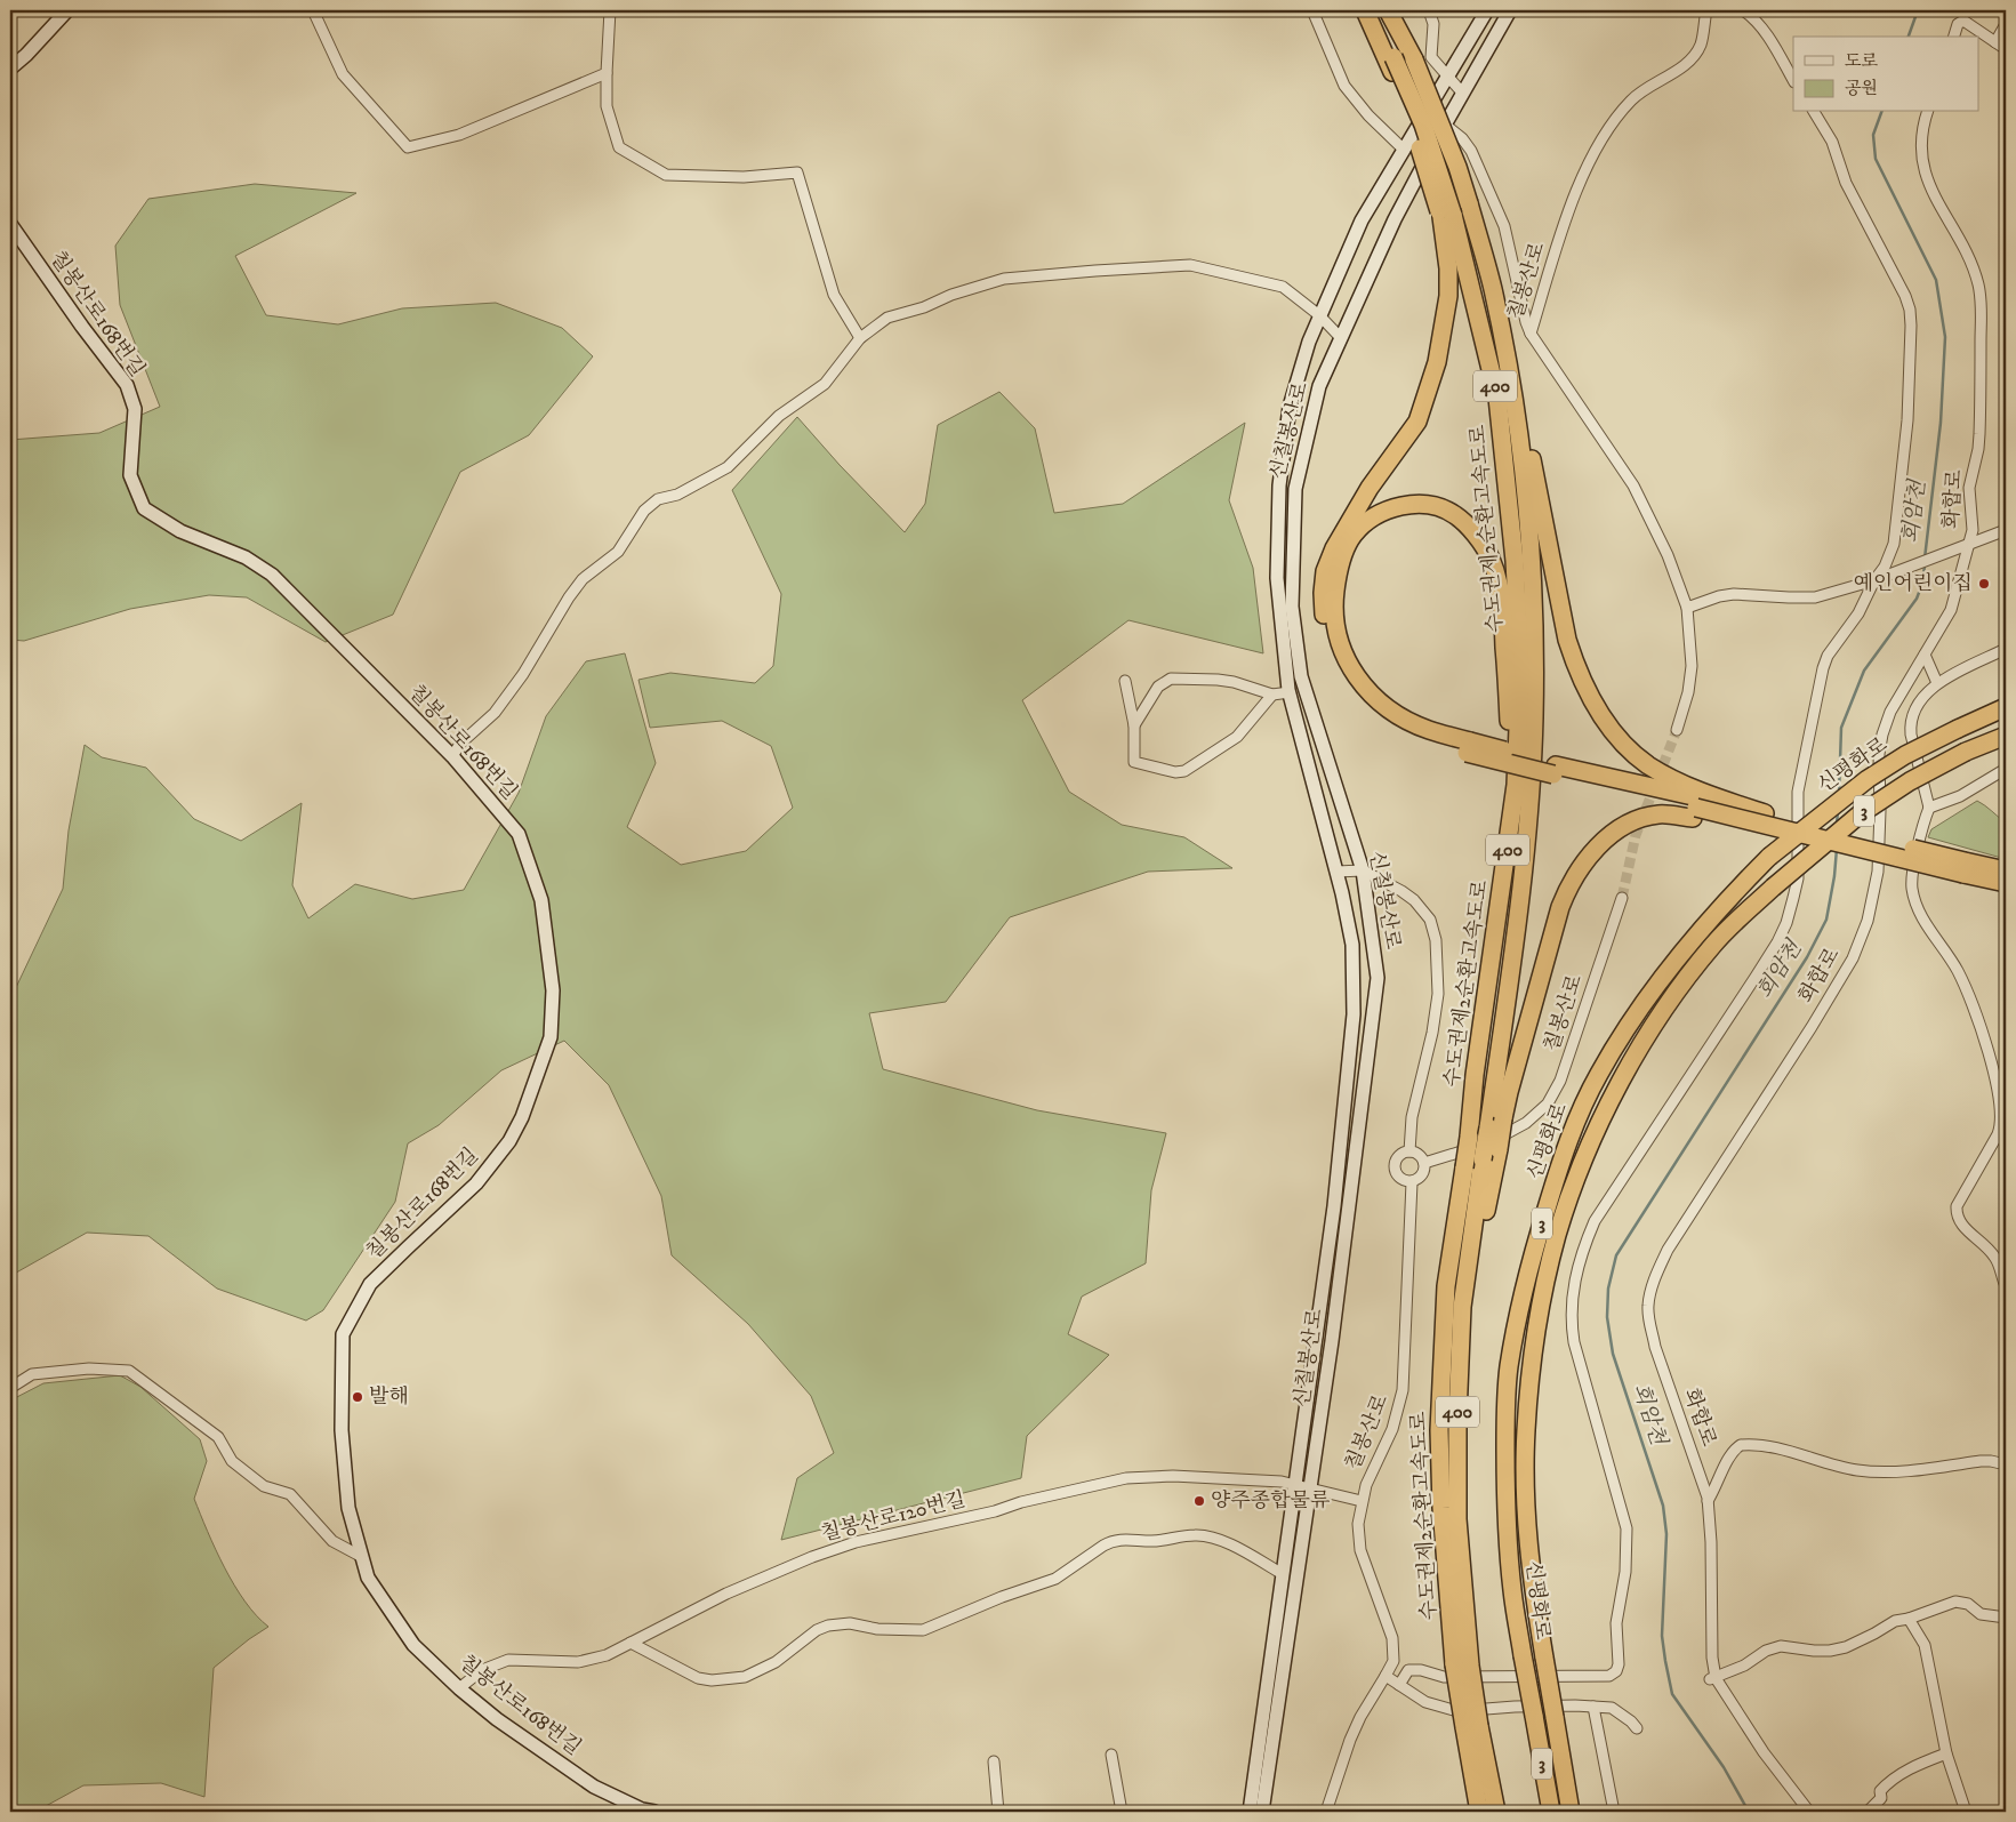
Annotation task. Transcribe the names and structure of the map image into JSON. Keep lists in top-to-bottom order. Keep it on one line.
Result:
{"streets":{"highway":["400","수도권제2순환고속도로","신평화로","3"],"street":["칠봉산로","칠봉산로168번길","신칠봉산로","화합로","칠봉산로120번길"]},"crossings":[["칠봉산로","칠봉산로120번길"],["칠봉산로168번길","칠봉산로120번길"],["신칠봉산로","칠봉산로120번길"]],"water":["회암천"],"places":["예인어린이집","발해","양주종합물류"],"legend":["도로","공원"]}
